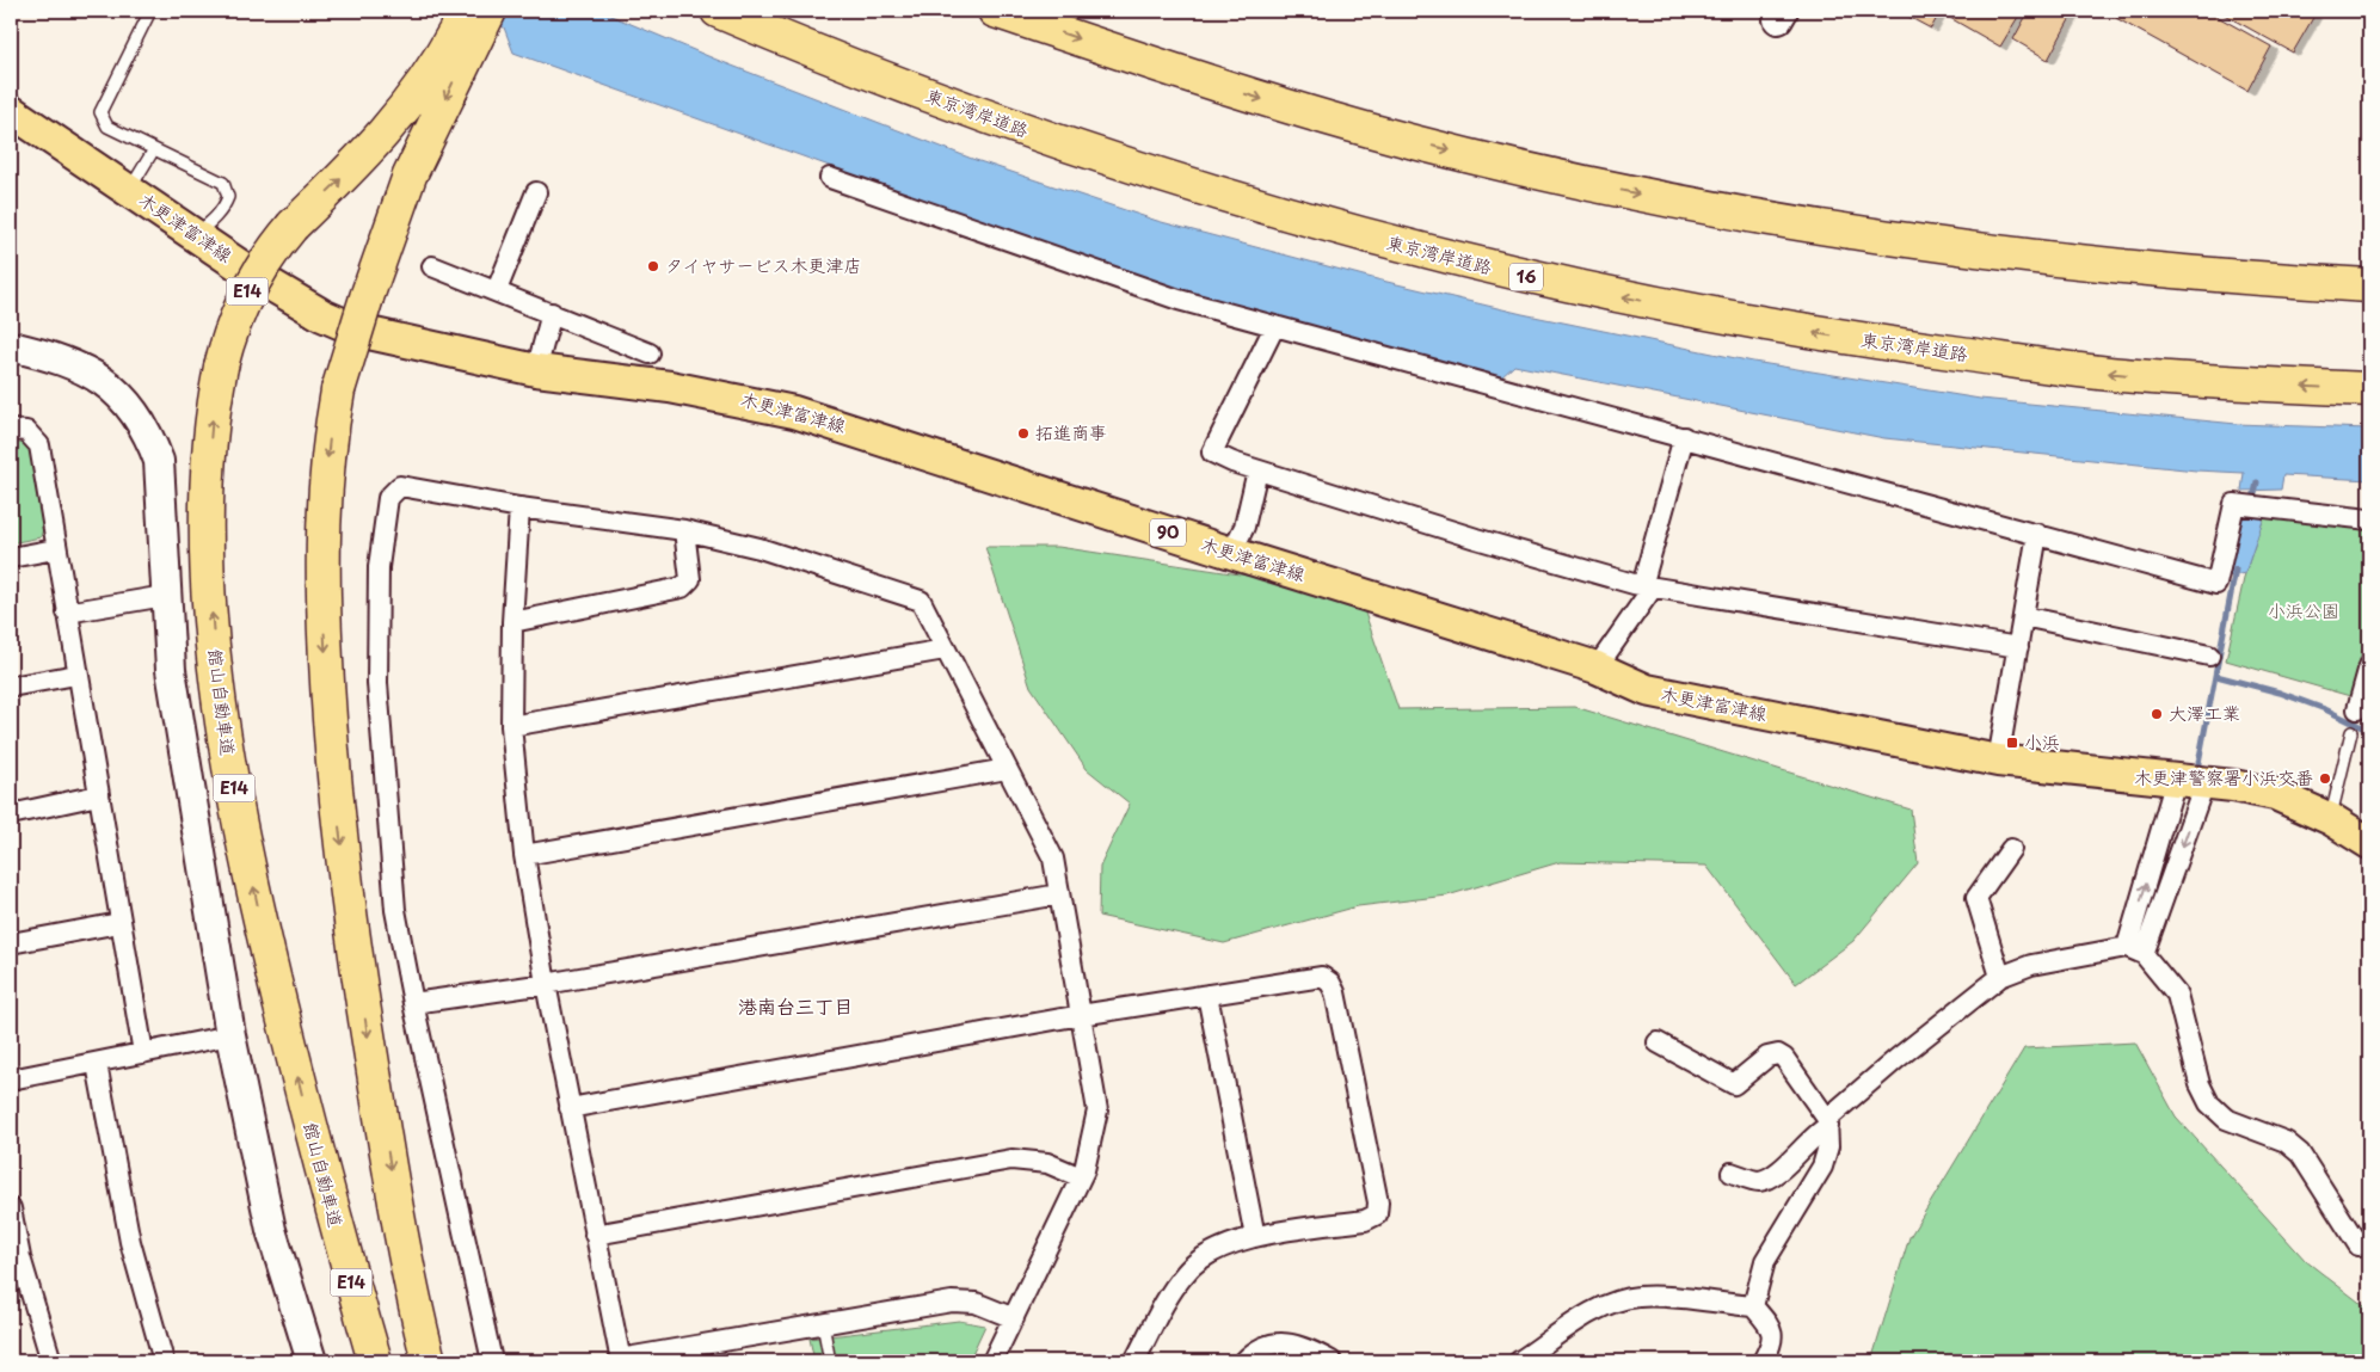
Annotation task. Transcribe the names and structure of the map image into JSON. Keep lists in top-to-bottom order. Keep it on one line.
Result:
{"streets":{"highway":["東京湾岸道路","16","E14","館山自動車道"],"main road":["木更津富津線","90"]},"districts":["港南台三丁目"],"parks":["小浜公園"],"places":{"other":["タイヤサービス木更津店","拓進商事","大澤工業","木更津警察署小浜交番"],"transit":["小浜"]}}
